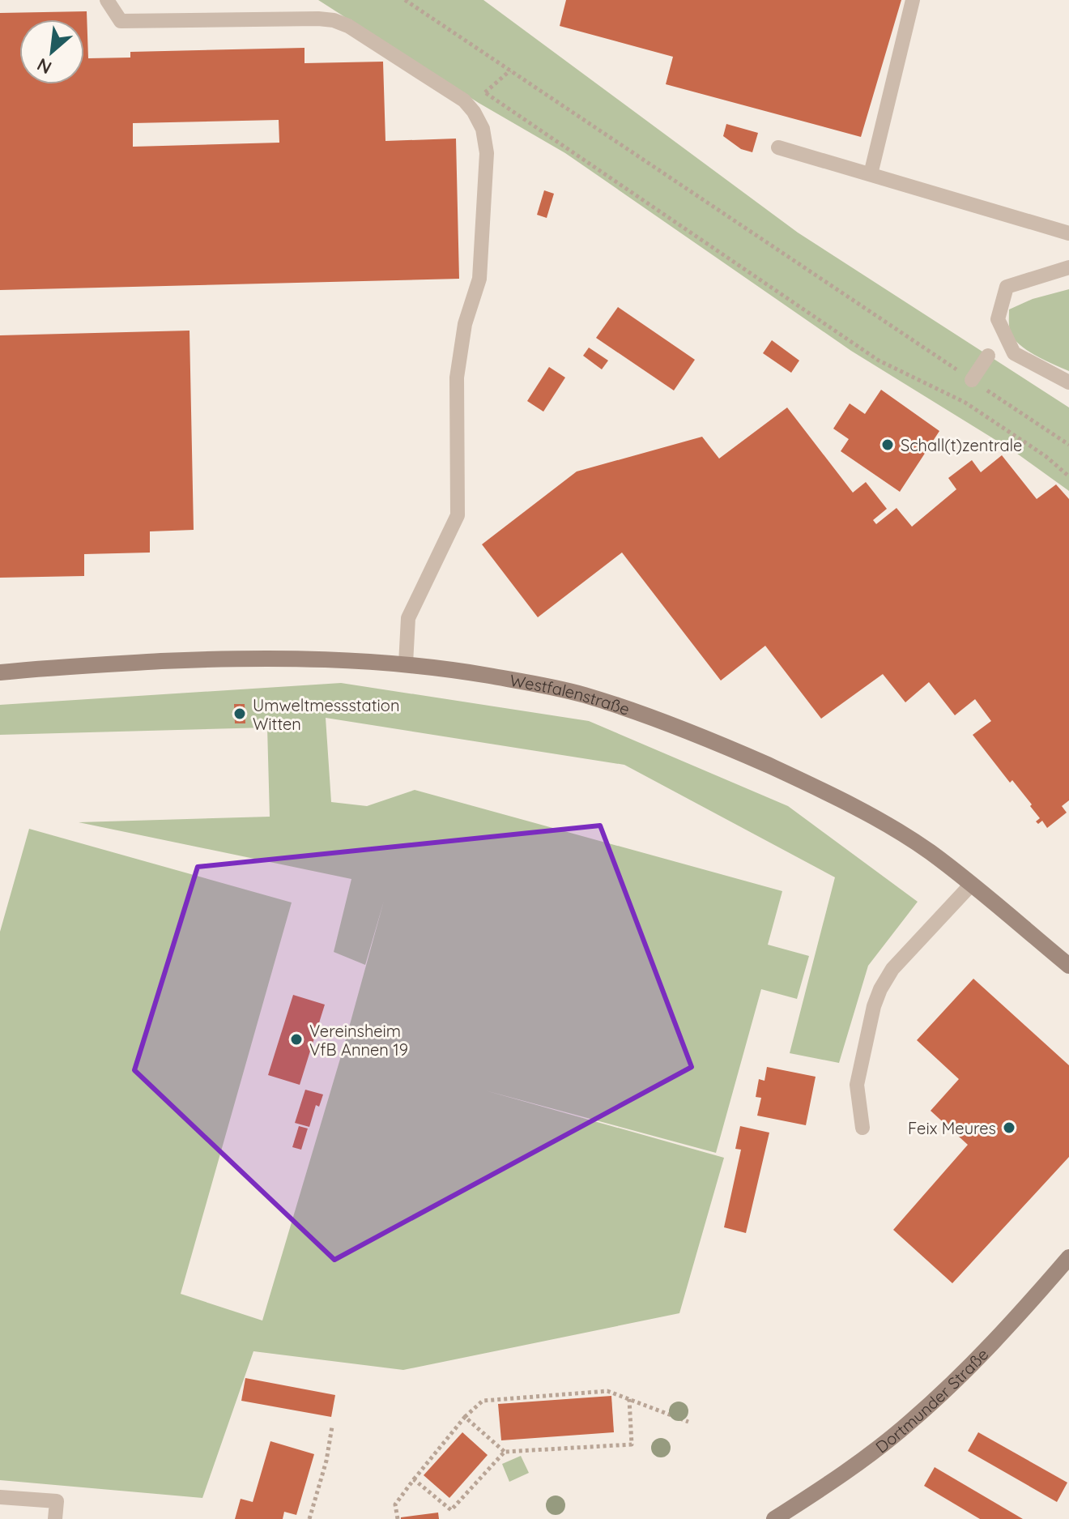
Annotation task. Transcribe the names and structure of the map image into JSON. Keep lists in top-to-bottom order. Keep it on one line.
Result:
{"streets":{"street":["Westfalenstraße","Dortmunder Straße"]},"places":["Schall(t)zentrale","Umweltmessstation Witten","Vereinsheim VfB Annen 19","Feix Meures"],"north":"bottom left"}
